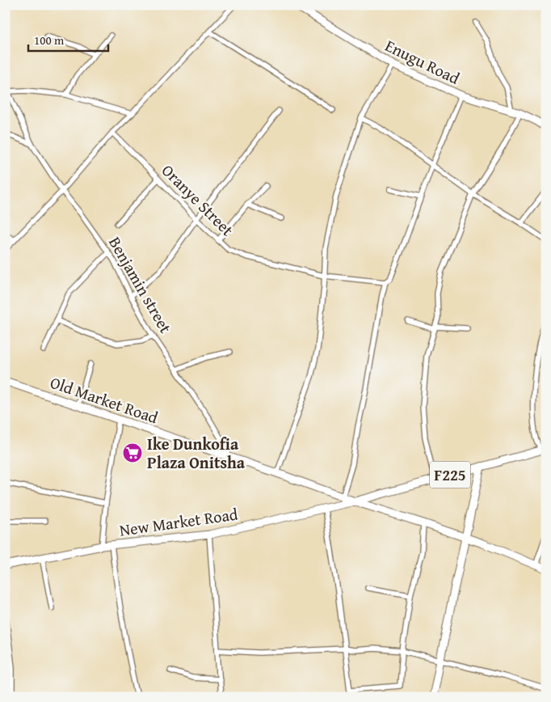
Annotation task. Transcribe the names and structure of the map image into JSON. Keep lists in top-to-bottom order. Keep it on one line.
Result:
{"streets":{"street":["Enugu Road","Oranye Street","Benjamin street","Old Market Road","F225","New Market Road"]},"crossings":[["Benjamin street","Old Market Road"],["Old Market Road","F225"],["Old Market Road","New Market Road"],["F225","New Market Road"]],"places":{"supermarket":["Ike Dunkofia Plaza Onitsha"]},"scale_bar":"100 m"}
